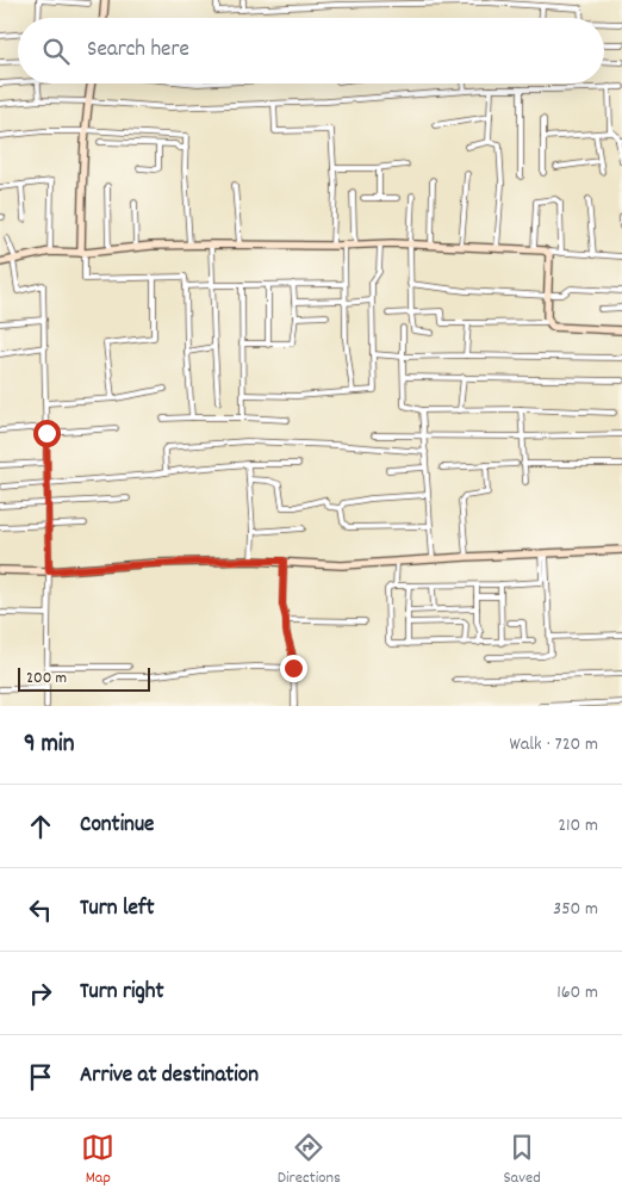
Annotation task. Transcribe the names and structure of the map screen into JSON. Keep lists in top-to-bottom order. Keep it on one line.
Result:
{"scale_bar":"200 m","page":{"search":"Search here","scale":"200 m","heading":["9 min","Walk · 720 m"],"list":[["Continue","210 m"],["Turn left","350 m"],["Turn right","160 m"],"Arrive at destination"],"nav":["Map","Directions","Saved"]}}
